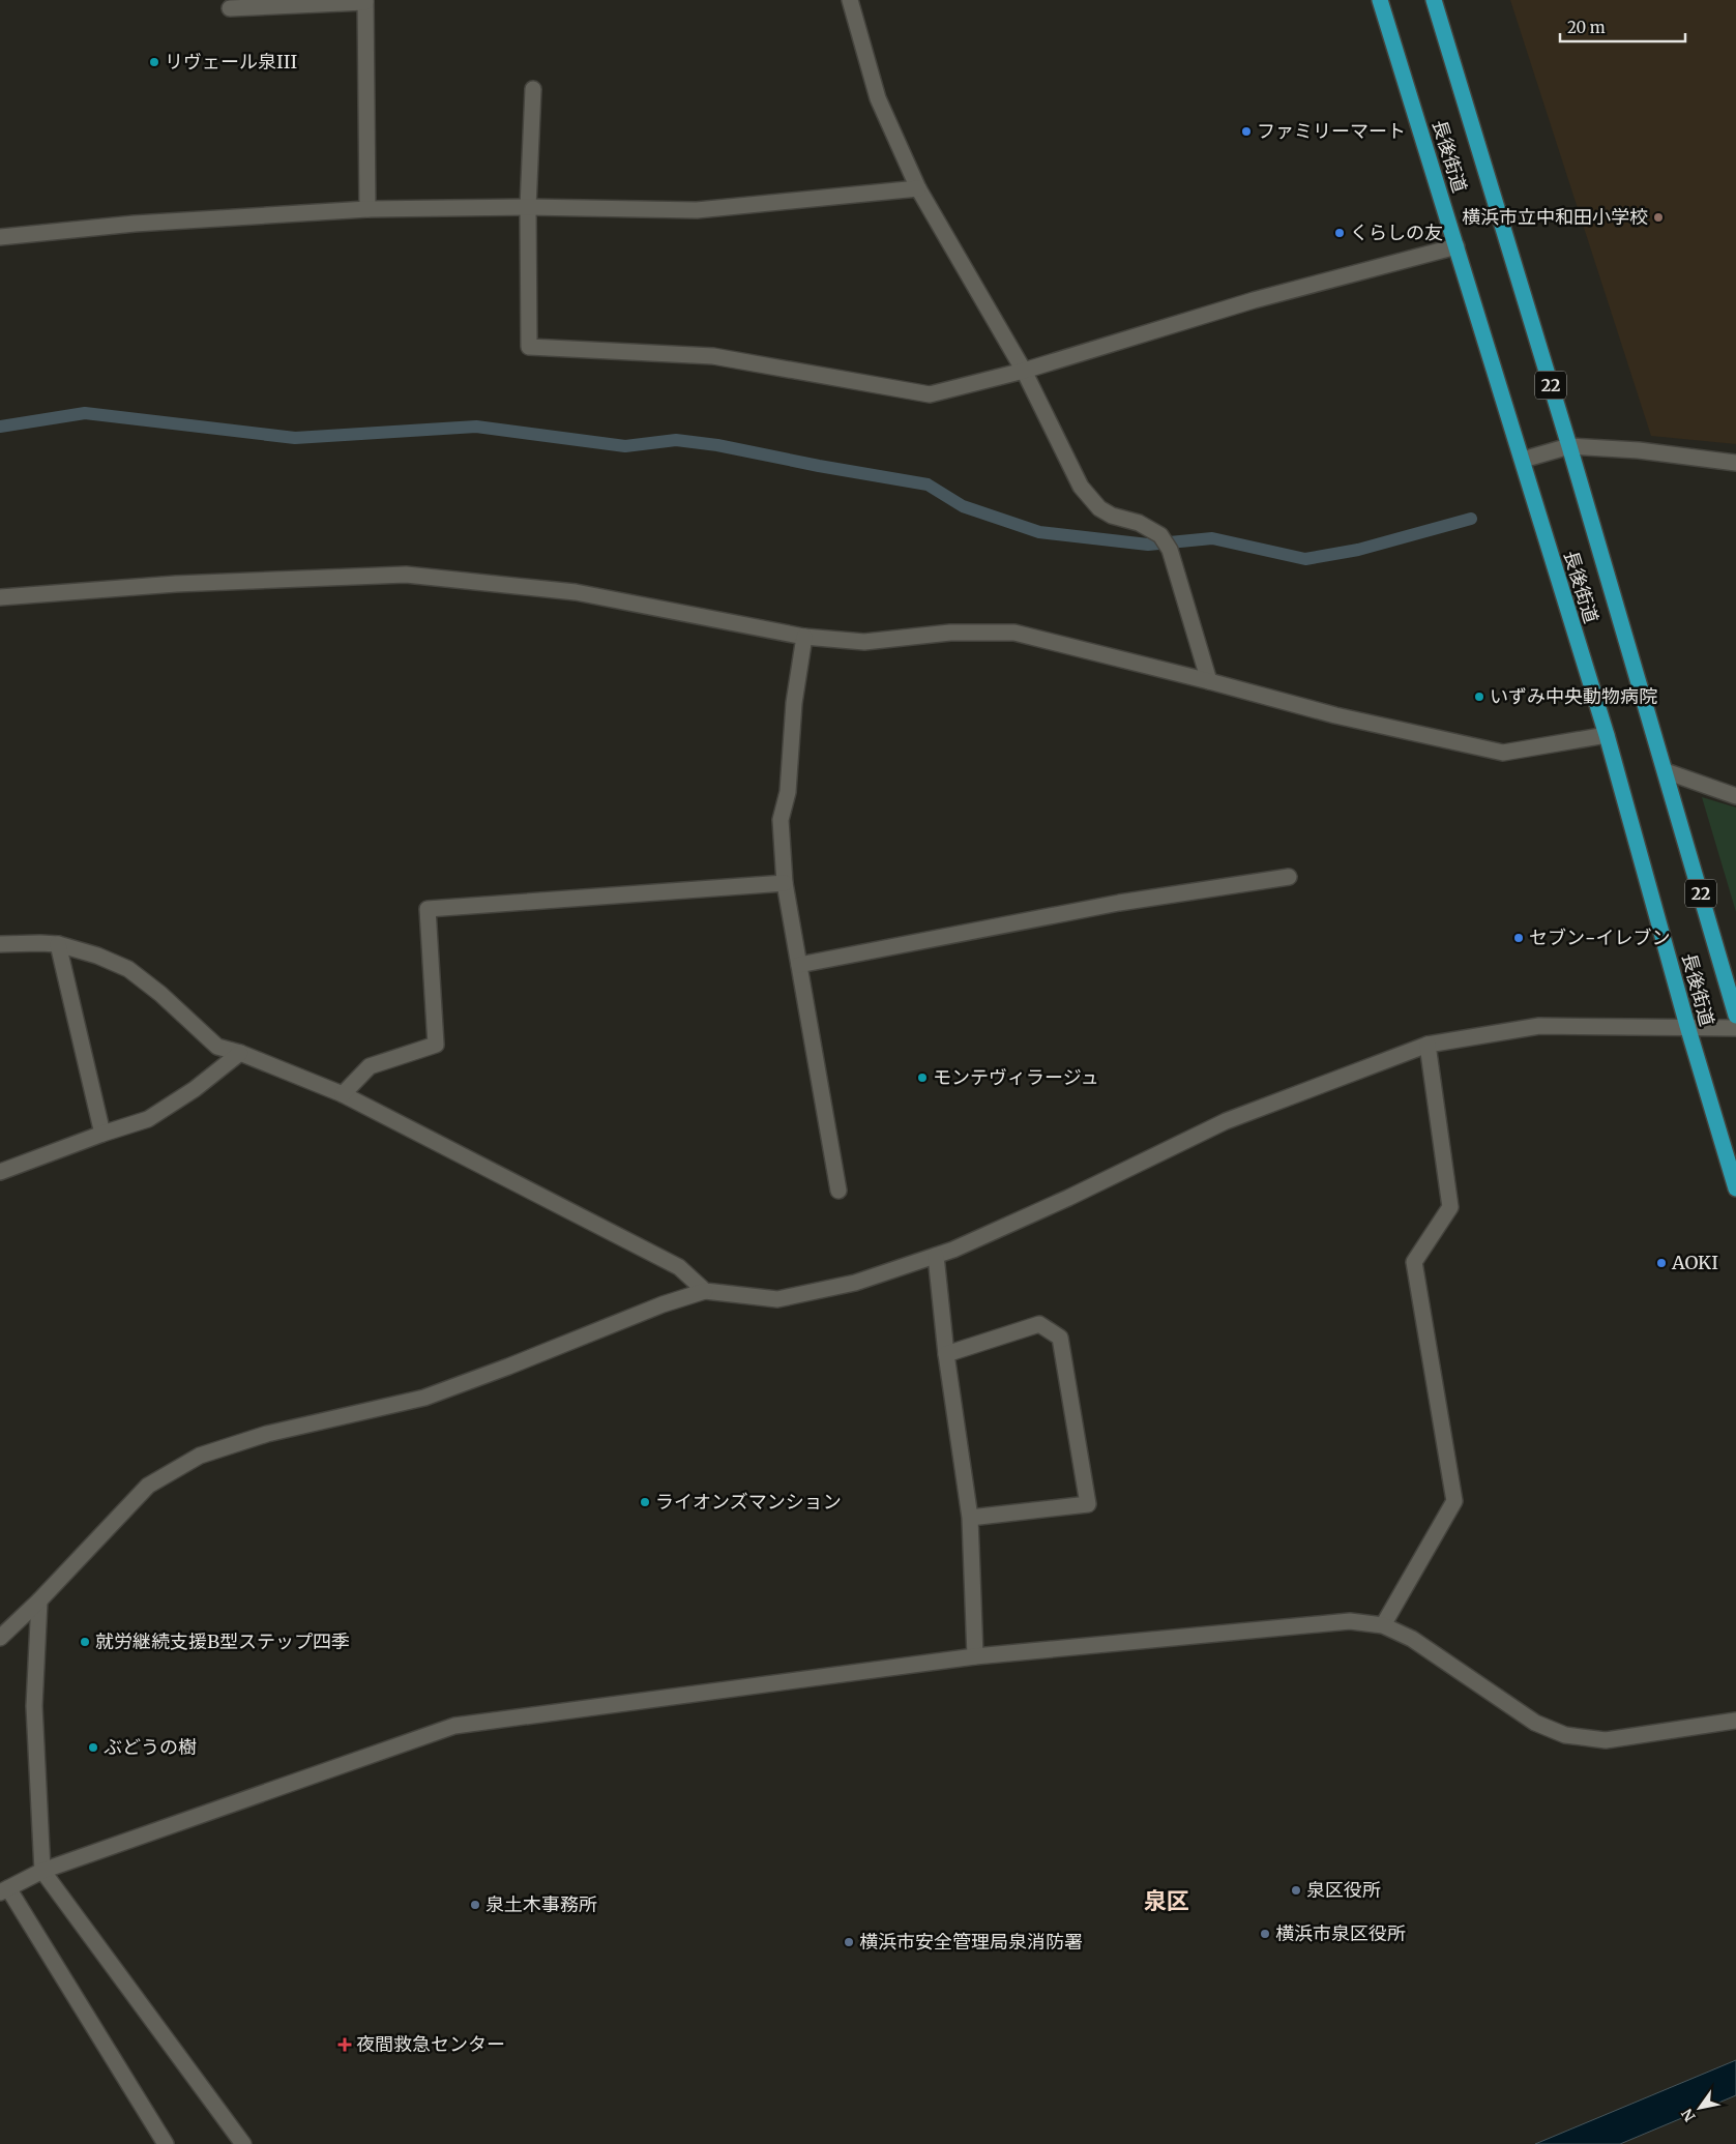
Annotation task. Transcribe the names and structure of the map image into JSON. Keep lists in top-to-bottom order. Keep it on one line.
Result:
{"streets":{"main road":["長後街道","22"]},"districts":["泉区"],"places":{"other":["リヴェール泉III","ファミリーマート","横浜市立中和田小学校","くらしの友","いずみ中央動物病院","セブン-イレブン","モンテヴィラージュ","AOKI","ライオンズマンション","就労継続支援B型ステップ四季","ぶどうの樹","泉区役所","泉土木事務所","横浜市泉区役所","横浜市安全管理局泉消防署"],"health":["夜間救急センター"]},"scale_bar":"20 m","north":"bottom left"}
